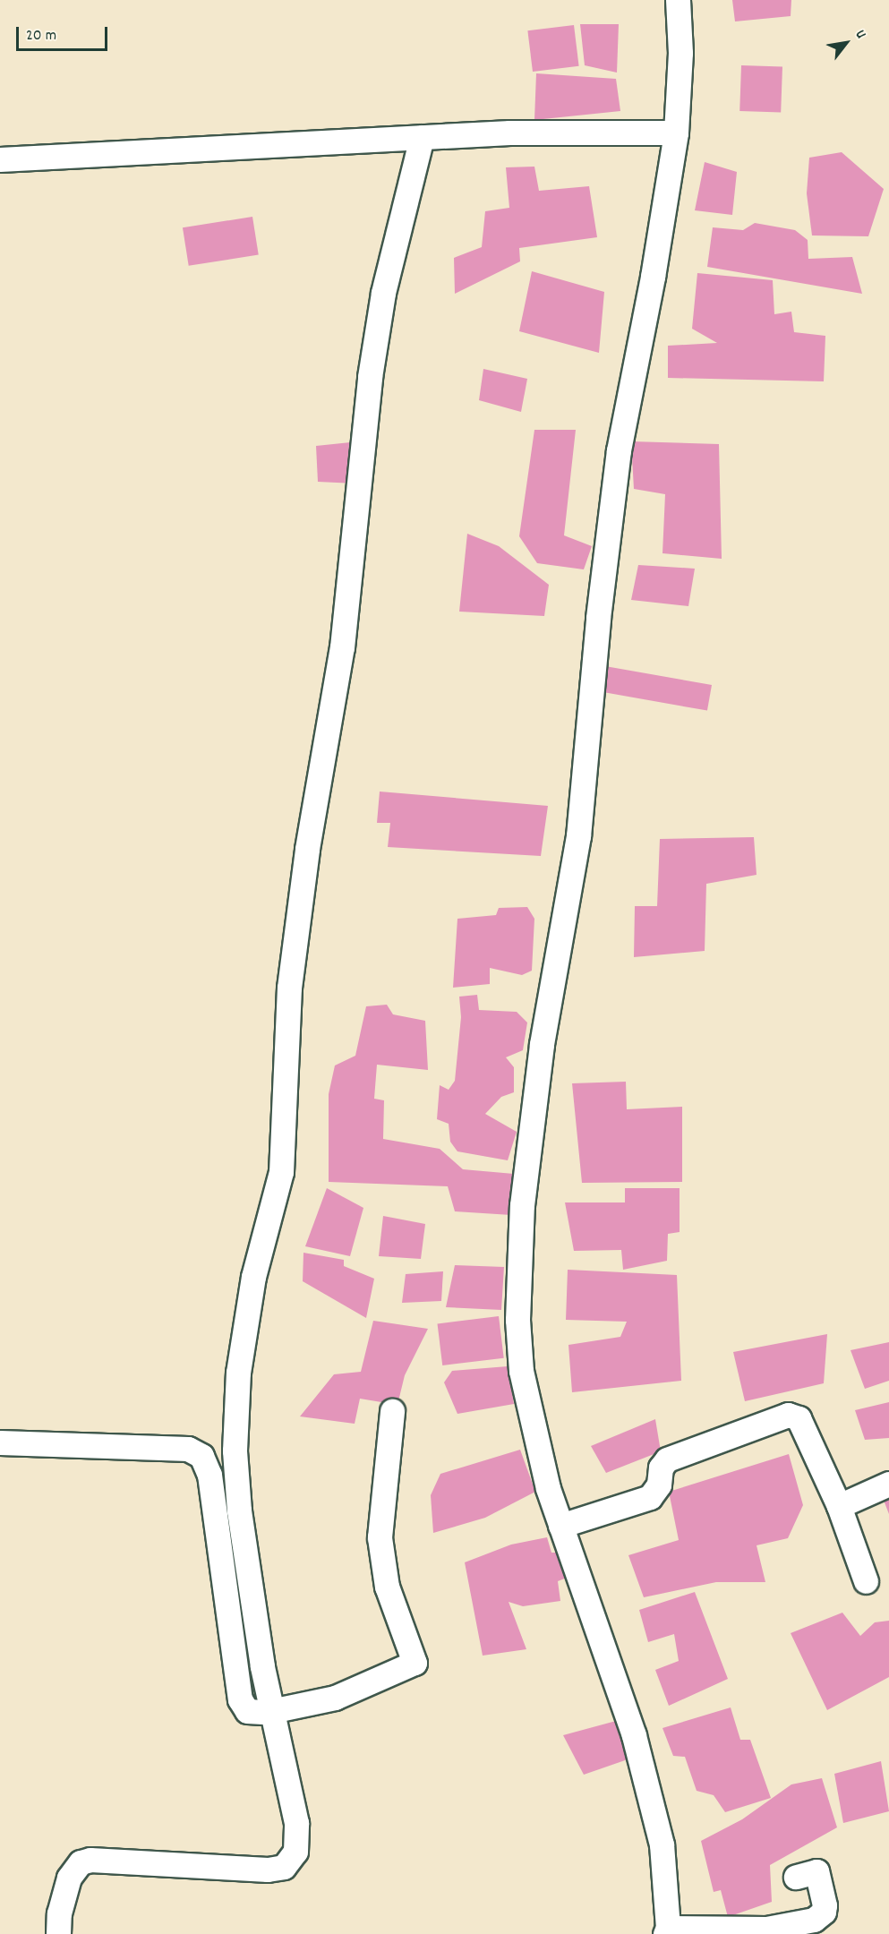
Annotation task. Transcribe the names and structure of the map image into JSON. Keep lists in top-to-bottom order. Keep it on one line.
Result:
{"scale_bar":"20 m","north":"top right"}
